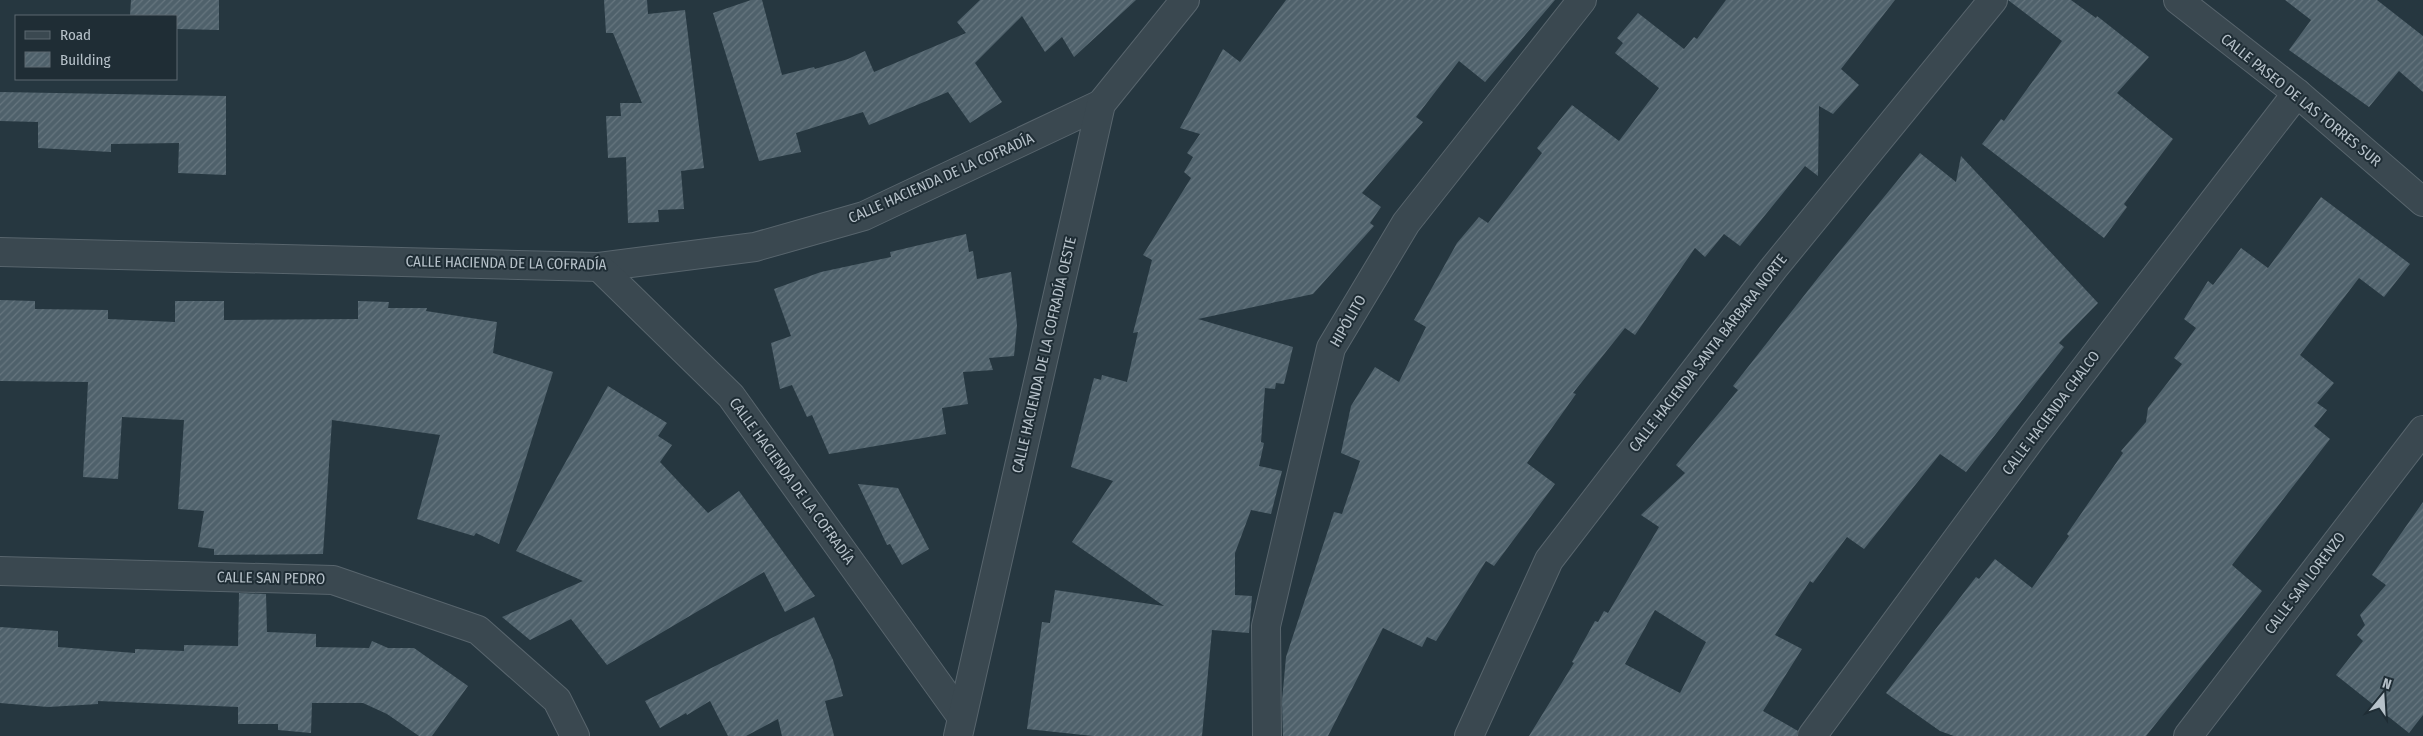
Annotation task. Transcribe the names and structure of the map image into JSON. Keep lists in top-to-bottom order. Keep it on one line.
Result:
{"streets":{"street":["CALLE PASEO DE LAS TORRES SUR","CALLE HACIENDA DE LA COFRADÍA","HIPÓLITO","CALLE HACIENDA SANTA BÁRBARA NORTE","CALLE HACIENDA DE LA COFRADÍA OESTE","CALLE HACIENDA CHALCO","CALLE SAN PEDRO","CALLE SAN LORENZO"]},"crossings":[["CALLE PASEO DE LAS TORRES SUR","CALLE HACIENDA CHALCO"],["CALLE HACIENDA DE LA COFRADÍA","CALLE HACIENDA DE LA COFRADÍA OESTE"]],"legend":["Road","Building"],"north":"top"}
